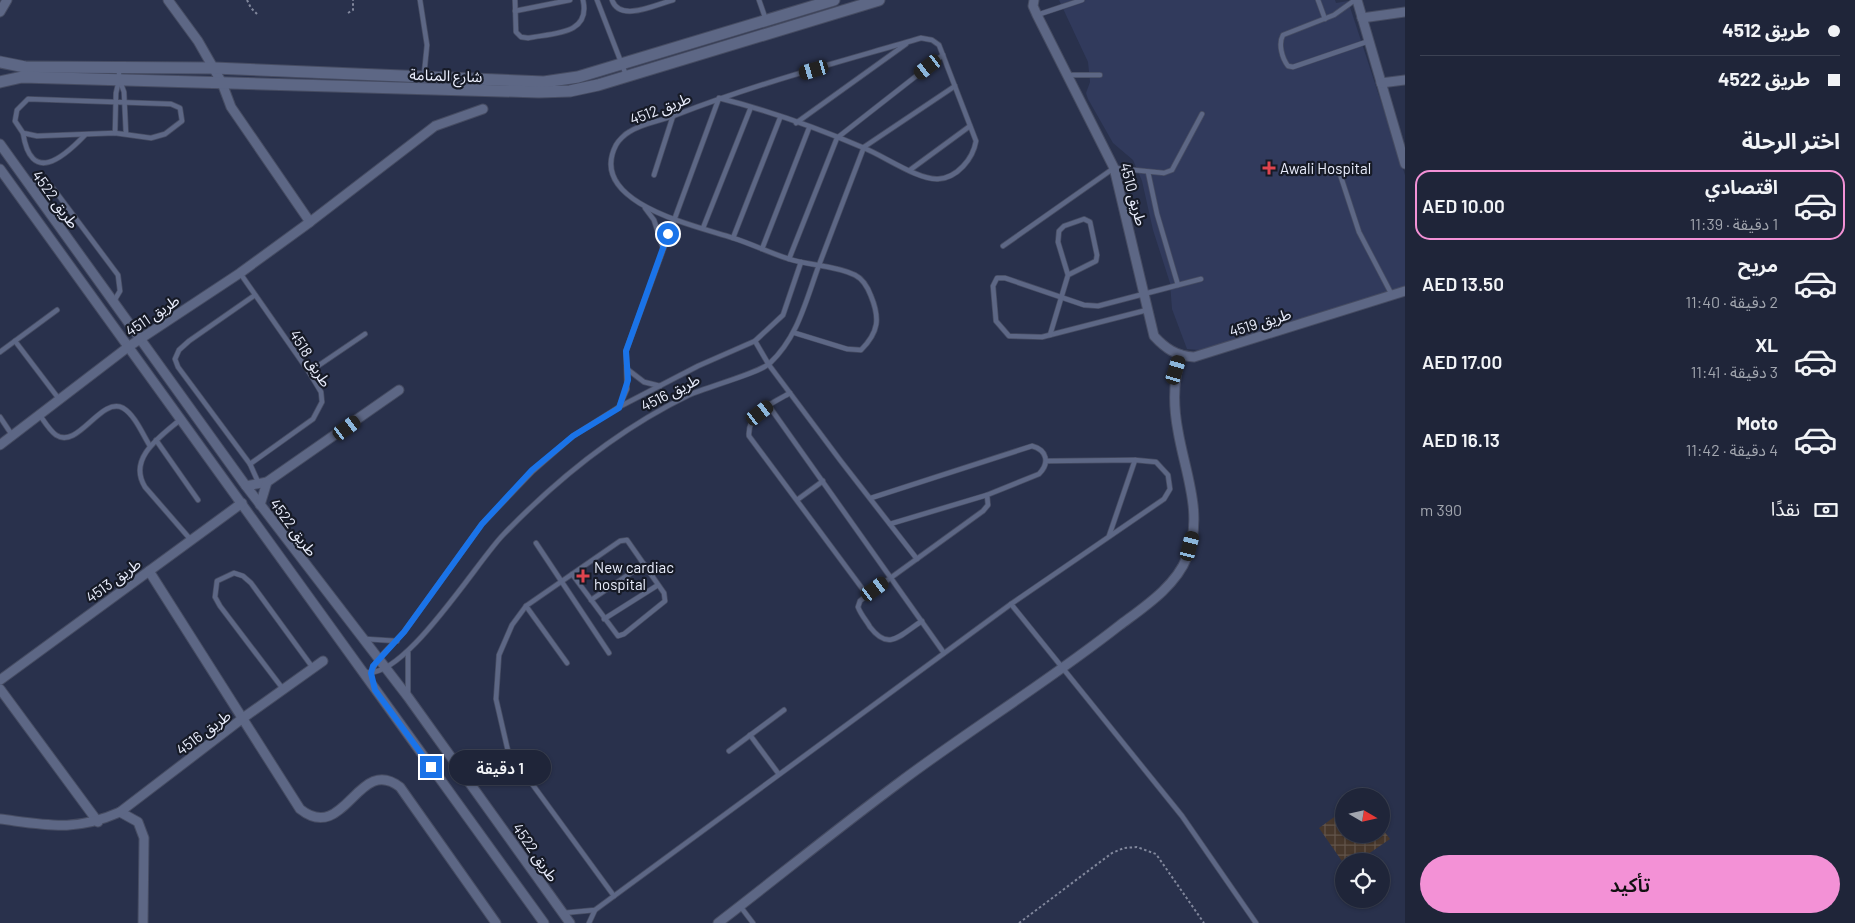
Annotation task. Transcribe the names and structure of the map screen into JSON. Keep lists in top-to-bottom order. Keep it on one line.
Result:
{"streets":{"street":["شارع المنامة","طريق 4510","طريق 4522","طريق 4511","طريق 4519","طريق 4516","طريق 4513"],"lane":["طريق 4512","طريق 4518"]},"crossings":[["طريق 4512","طريق 4516"],["طريق 4522","طريق 4511"],["طريق 4522","طريق 4516"],["طريق 4522","طريق 4513"],["طريق 4511","طريق 4518"]],"places":{"health":["Awali Hospital","New cardiac hospital"]},"north":"right","page":{"banner":["طريق 4512","طريق 4522"],"heading":"اختر الرحلة","list":[{"name":"اقتصادي","note":"1 دقيقة · 11:39","value":"AED 10.00"},{"name":"مريح","note":"2 دقيقة · 11:40","value":"AED 13.50"},{"name":"XL","note":"3 دقيقة · 11:41","value":"AED 17.00"},{"name":"Moto","note":"4 دقيقة · 11:42","value":"AED 16.13"}],"pay":["نقدًا","390 m"],"bubble":"1 دقيقة","buttons":"تأكيد"}}
